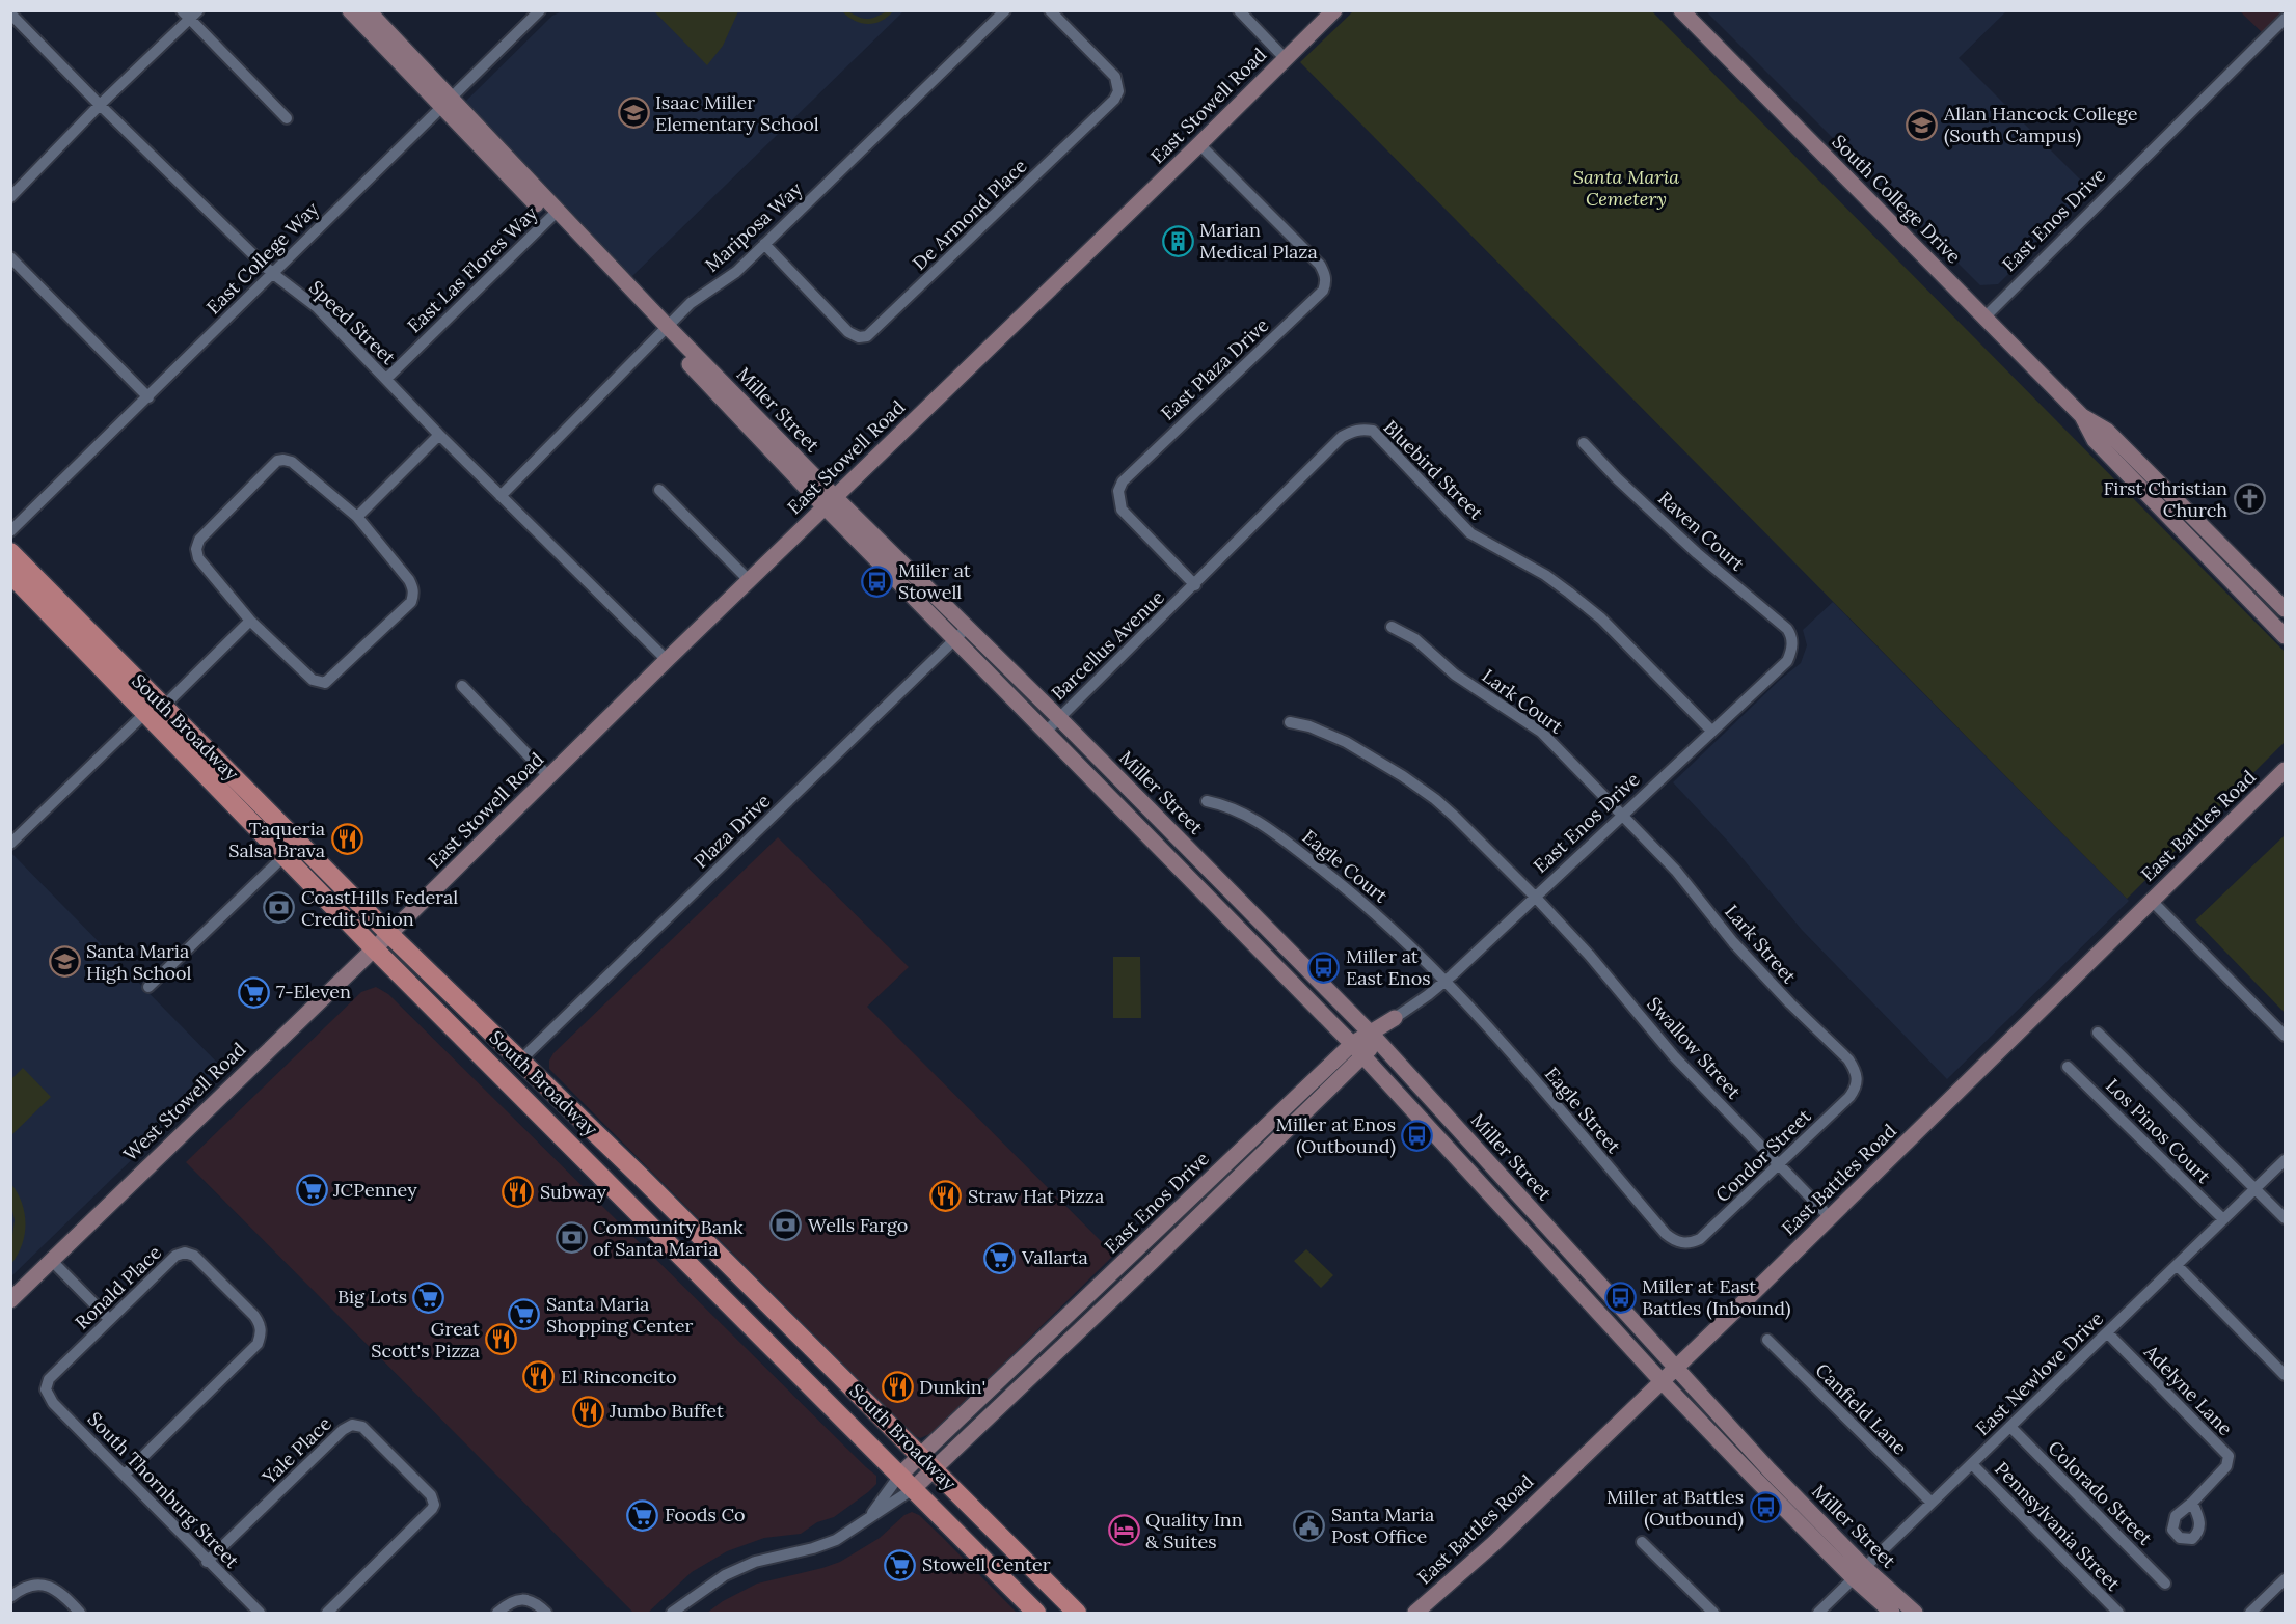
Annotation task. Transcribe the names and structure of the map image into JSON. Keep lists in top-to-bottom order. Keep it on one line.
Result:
{"streets":{"main road":["South Broadway"],"street":["East Stowell Road","South College Drive","De Armond Place","East Enos Drive","Mariposa Way","East College Way","East Las Flores Way","Speed Street","East Plaza Drive","Miller Street","Bluebird Street","Raven Court","Barcellus Avenue","Lark Court","East Battles Road","Plaza Drive","Eagle Court","Lark Street","Swallow Street","West Stowell Road","Eagle Street","Los Pinos Court","Condor Street","Ronald Place","East Newlove Drive","Adelyne Lane","Canfield Lane","Yale Place","South Thornburg Street","Colorado Street","Pennsylvania Street"]},"crossings":[["East Stowell Road","Speed Street"],["East Stowell Road","East Plaza Drive"],["East Stowell Road","Miller Street"],["East Stowell Road","South Broadway"],["East Stowell Road","West Stowell Road"],["South College Drive","East Enos Drive"],["De Armond Place","Mariposa Way"],["East Enos Drive","Miller Street"],["East Enos Drive","Bluebird Street"],["East Enos Drive","Raven Court"],["East Enos Drive","Lark Court"],["East Enos Drive","South Broadway"],["East Enos Drive","Eagle Court"],["East Enos Drive","Lark Street"],["East Enos Drive","Swallow Street"],["East Enos Drive","Eagle Street"],["Mariposa Way","Speed Street"],["Mariposa Way","Miller Street"],["East College Way","Speed Street"],["East College Way","Miller Street"],["East Las Flores Way","Speed Street"],["East Las Flores Way","Miller Street"],["East Plaza Drive","Bluebird Street"],["East Plaza Drive","Barcellus Avenue"],["Miller Street","Barcellus Avenue"],["Miller Street","East Battles Road"],["Miller Street","Plaza Drive"],["Miller Street","East Newlove Drive"],["Bluebird Street","Barcellus Avenue"],["Lark Court","Lark Street"],["South Broadway","Plaza Drive"],["South Broadway","West Stowell Road"],["East Battles Road","Swallow Street"],["Eagle Court","Eagle Street"],["Lark Street","Condor Street"],["Swallow Street","Condor Street"],["Eagle Street","Condor Street"],["Los Pinos Court","East Newlove Drive"],["Ronald Place","South Thornburg Street"],["East Newlove Drive","Adelyne Lane"],["East Newlove Drive","Canfield Lane"],["East Newlove Drive","Colorado Street"],["East Newlove Drive","Pennsylvania Street"],["Yale Place","South Thornburg Street"]],"parks":["Santa Maria Cemetery"],"places":{"school or university":["Isaac Miller Elementary School","Allan Hancock College (South Campus)","Santa Maria High School"],"building":["Marian Medical Plaza"],"church":["First Christian Church"],"bus stop":["Miller at Stowell","Miller at East Enos","Miller at Enos (Outbound)","Miller at East Battles (Inbound)","Miller at Battles (Outbound)"],"restaurant":["Taqueria Salsa Brava","Subway","Straw Hat Pizza","Great Scott's Pizza","El Rinconcito","Dunkin'","Jumbo Buffet"],"bank":["CoastHills Federal Credit Union","Wells Fargo","Community Bank of Santa Maria"],"supermarket":["7-Eleven","JCPenney","Vallarta","Big Lots","Santa Maria Shopping Center","Foods Co","Stowell Center"],"public building":["Santa Maria Post Office"],"hotel":["Quality Inn & Suites"]}}
